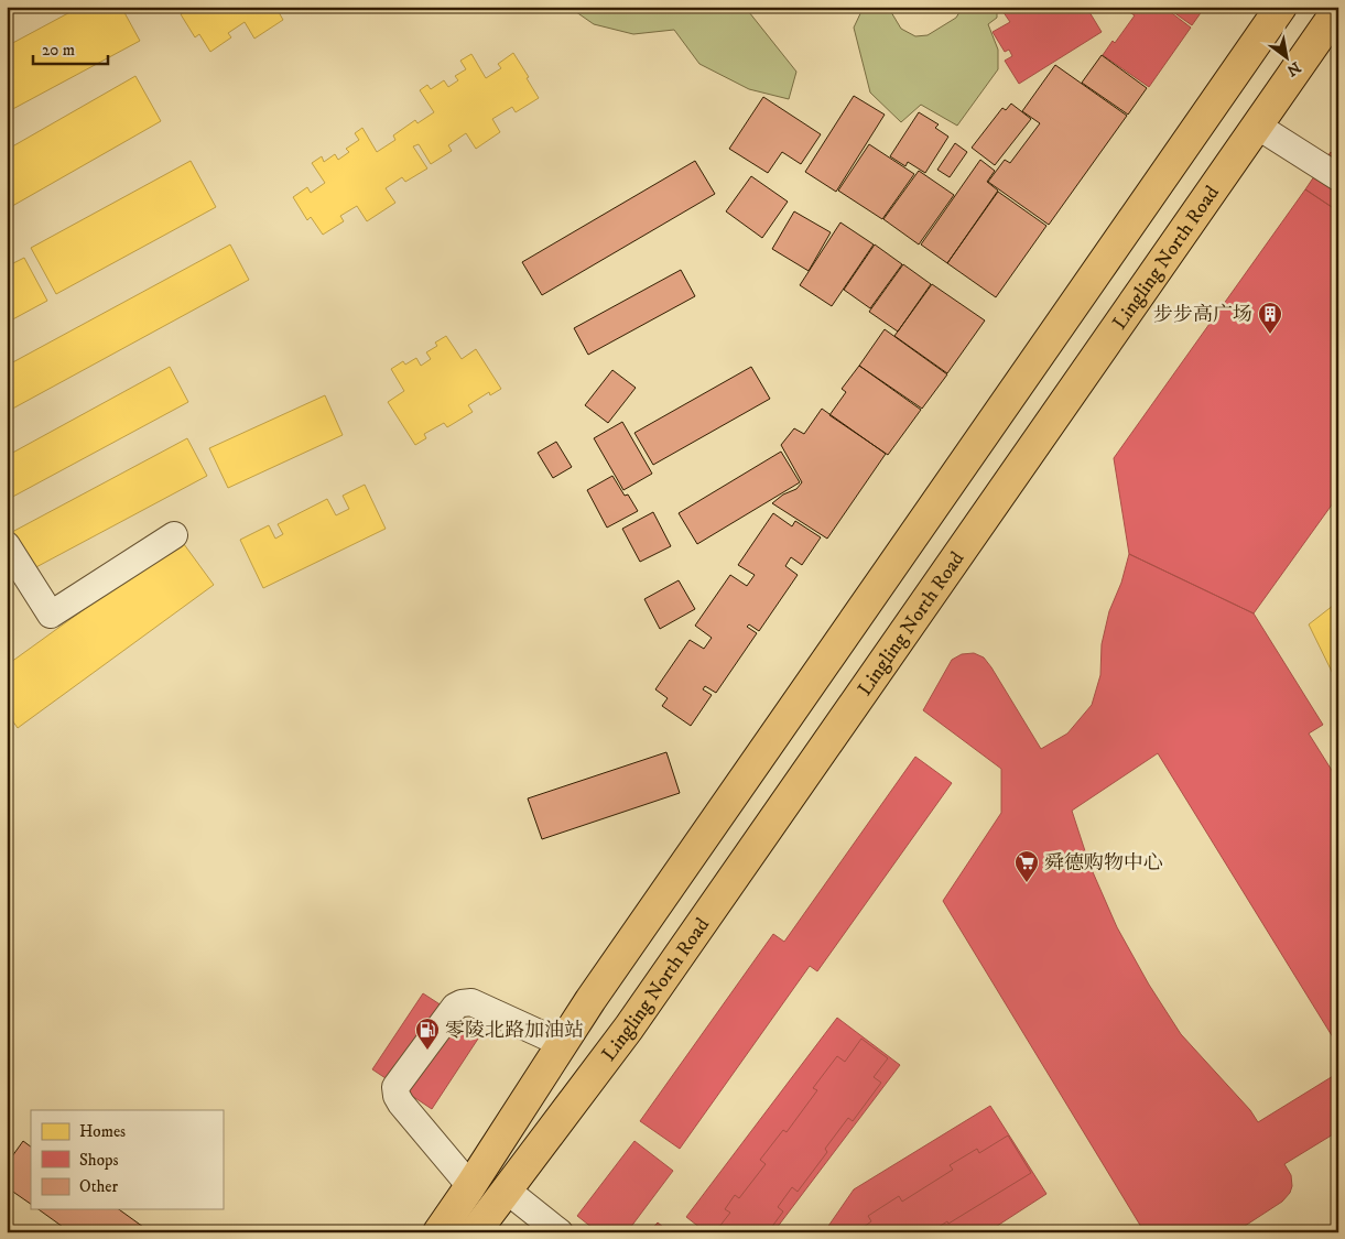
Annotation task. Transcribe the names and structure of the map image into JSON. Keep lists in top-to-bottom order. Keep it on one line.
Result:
{"streets":{"main road":["Lingling North Road"]},"places":{"building":["步步高广场"],"supermarket":["舜德购物中心"],"fuel station":["零陵北路加油站"]},"legend":["Homes","Shops","Other"],"scale_bar":"20 m","north":"bottom right"}
